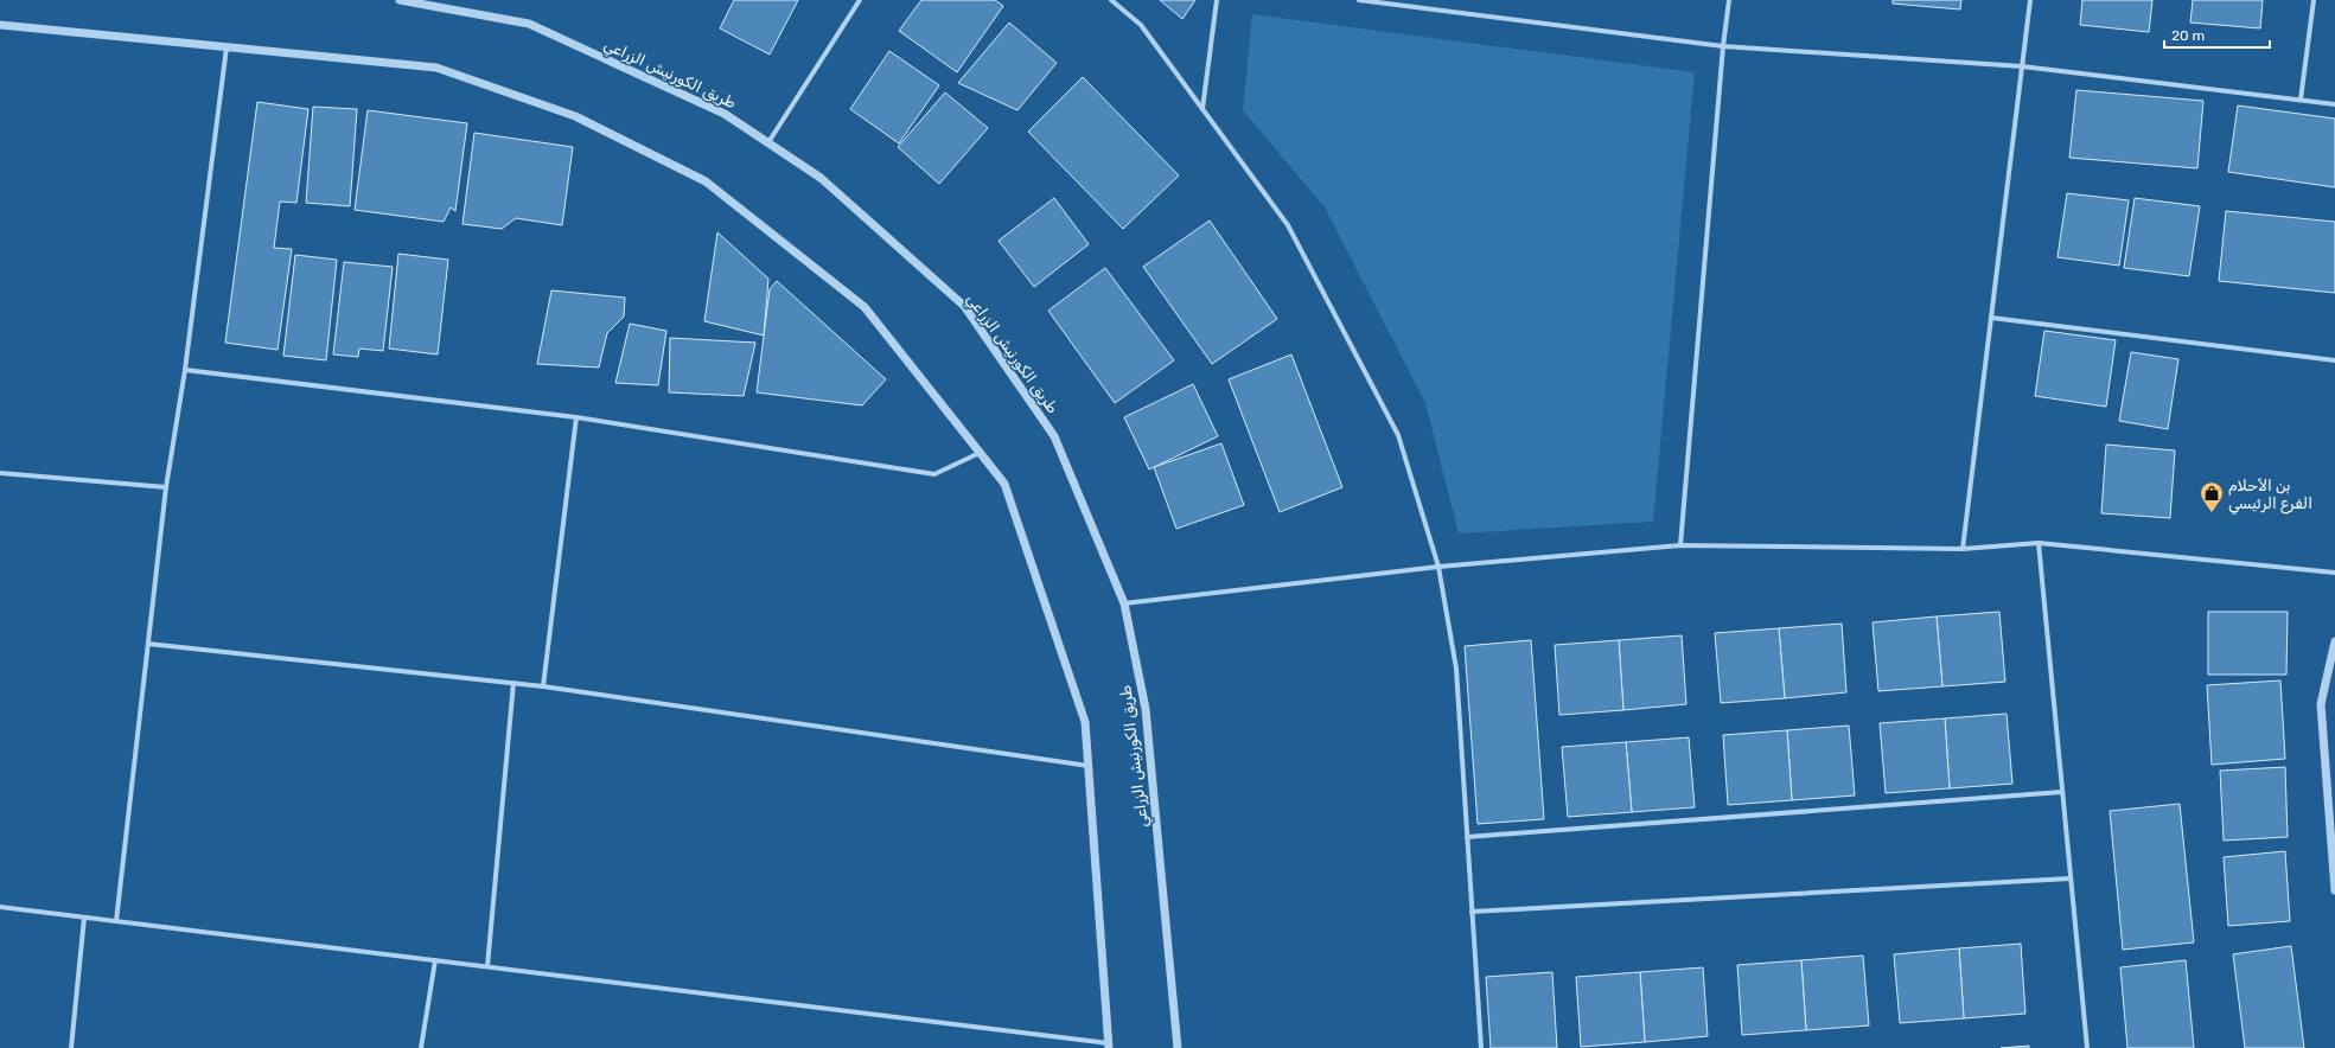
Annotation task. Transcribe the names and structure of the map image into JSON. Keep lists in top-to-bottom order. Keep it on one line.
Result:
{"streets":{"street":["طريق الكورنيش الزراعي"]},"places":{"shop":["بن الأحلام الفرع الرئيسي"]},"scale_bar":"20 m"}
